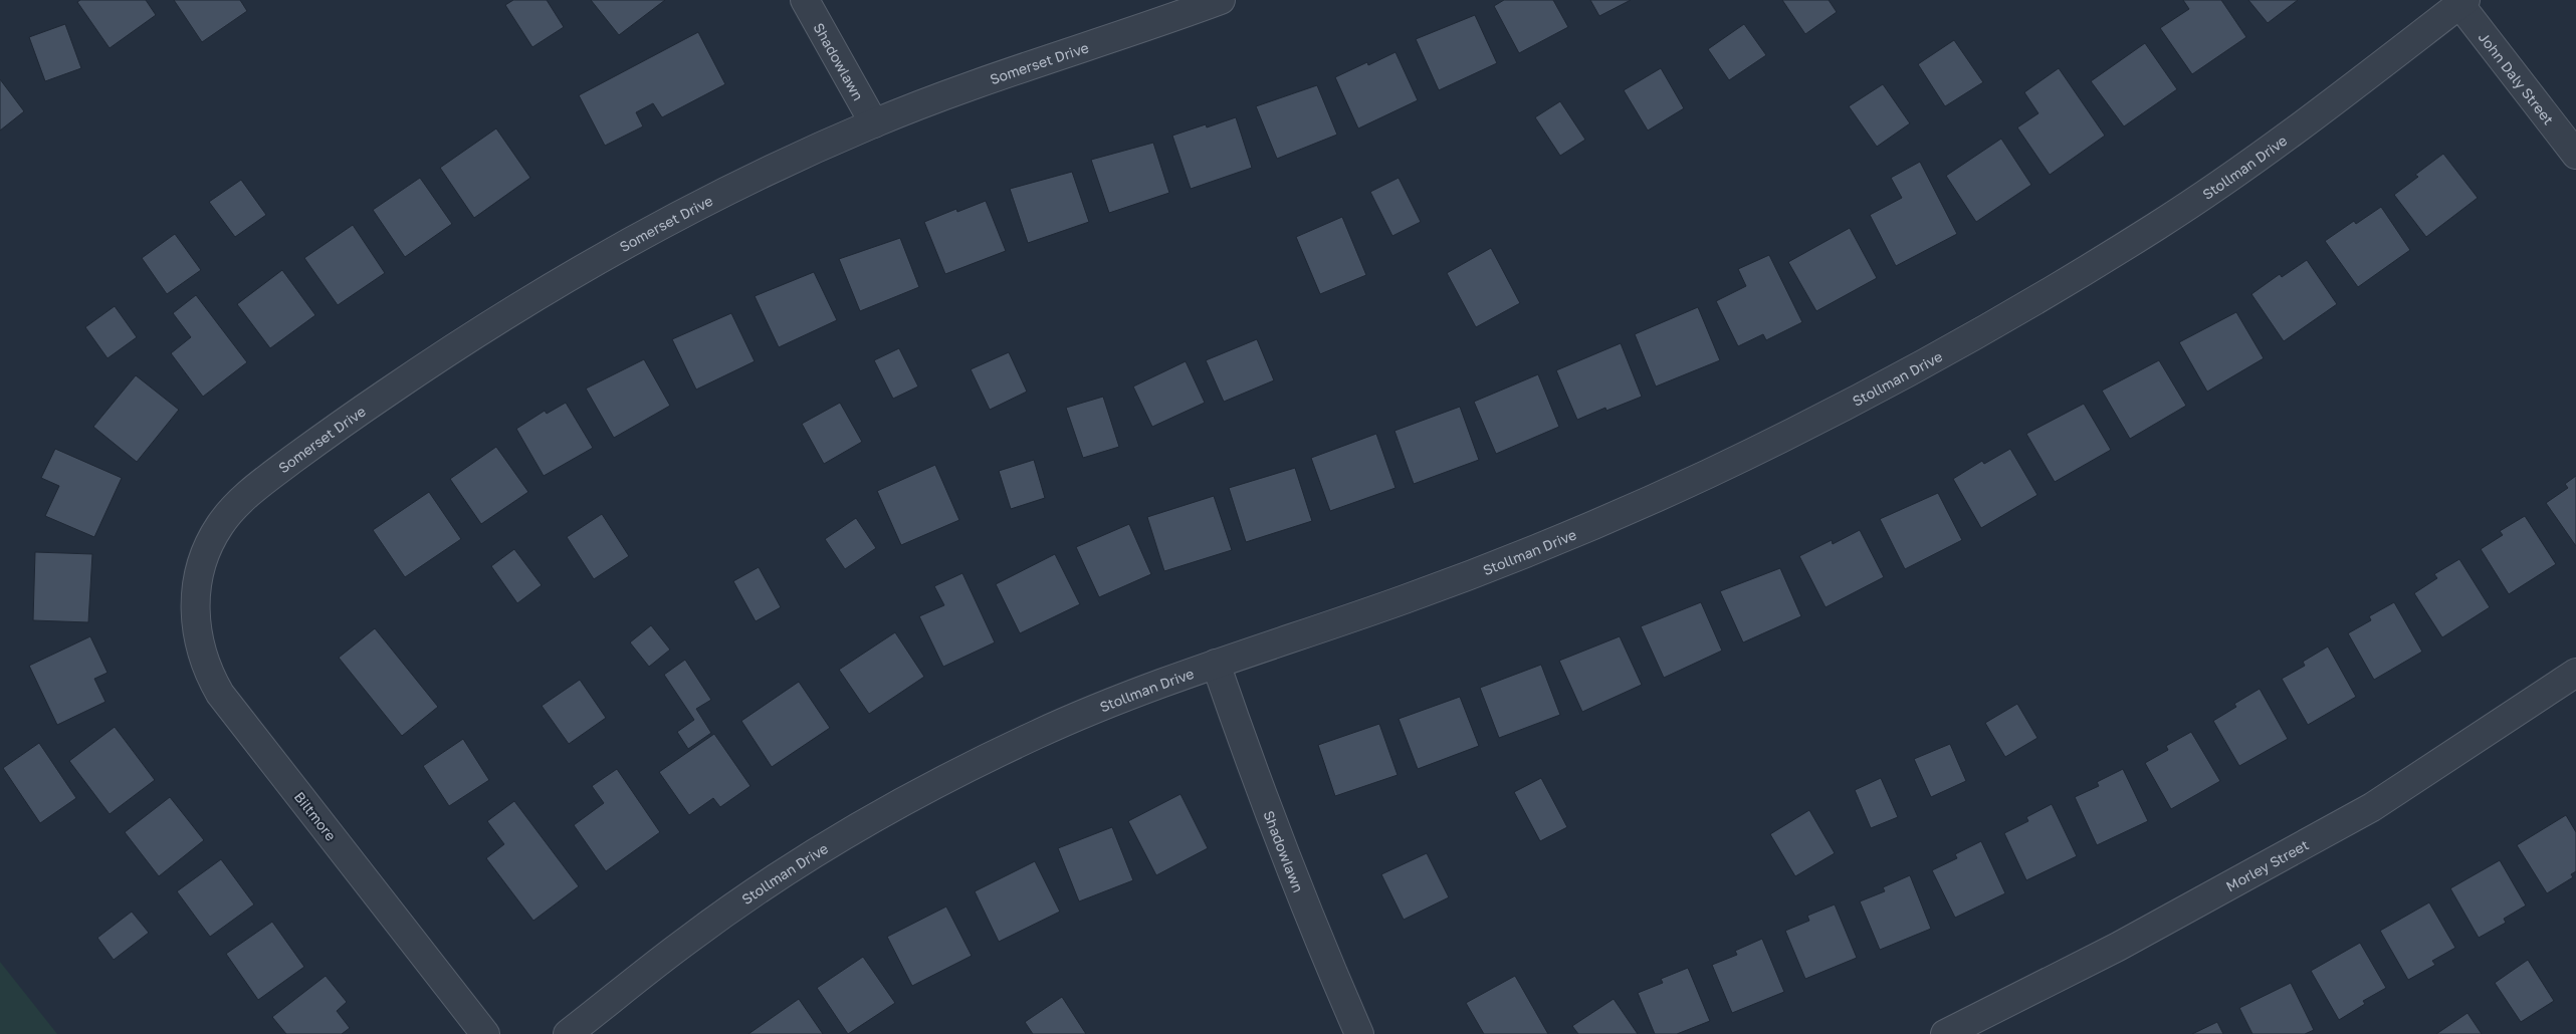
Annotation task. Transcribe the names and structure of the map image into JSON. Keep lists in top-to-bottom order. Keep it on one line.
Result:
{"streets":{"street":["Shadowlawn","Somerset Drive","John Daly Street","Stollman Drive","Biltmore","Morley Street"]},"crossings":[["Shadowlawn","Somerset Drive"],["Shadowlawn","Stollman Drive"],["Somerset Drive","Biltmore"],["John Daly Street","Stollman Drive"]]}
